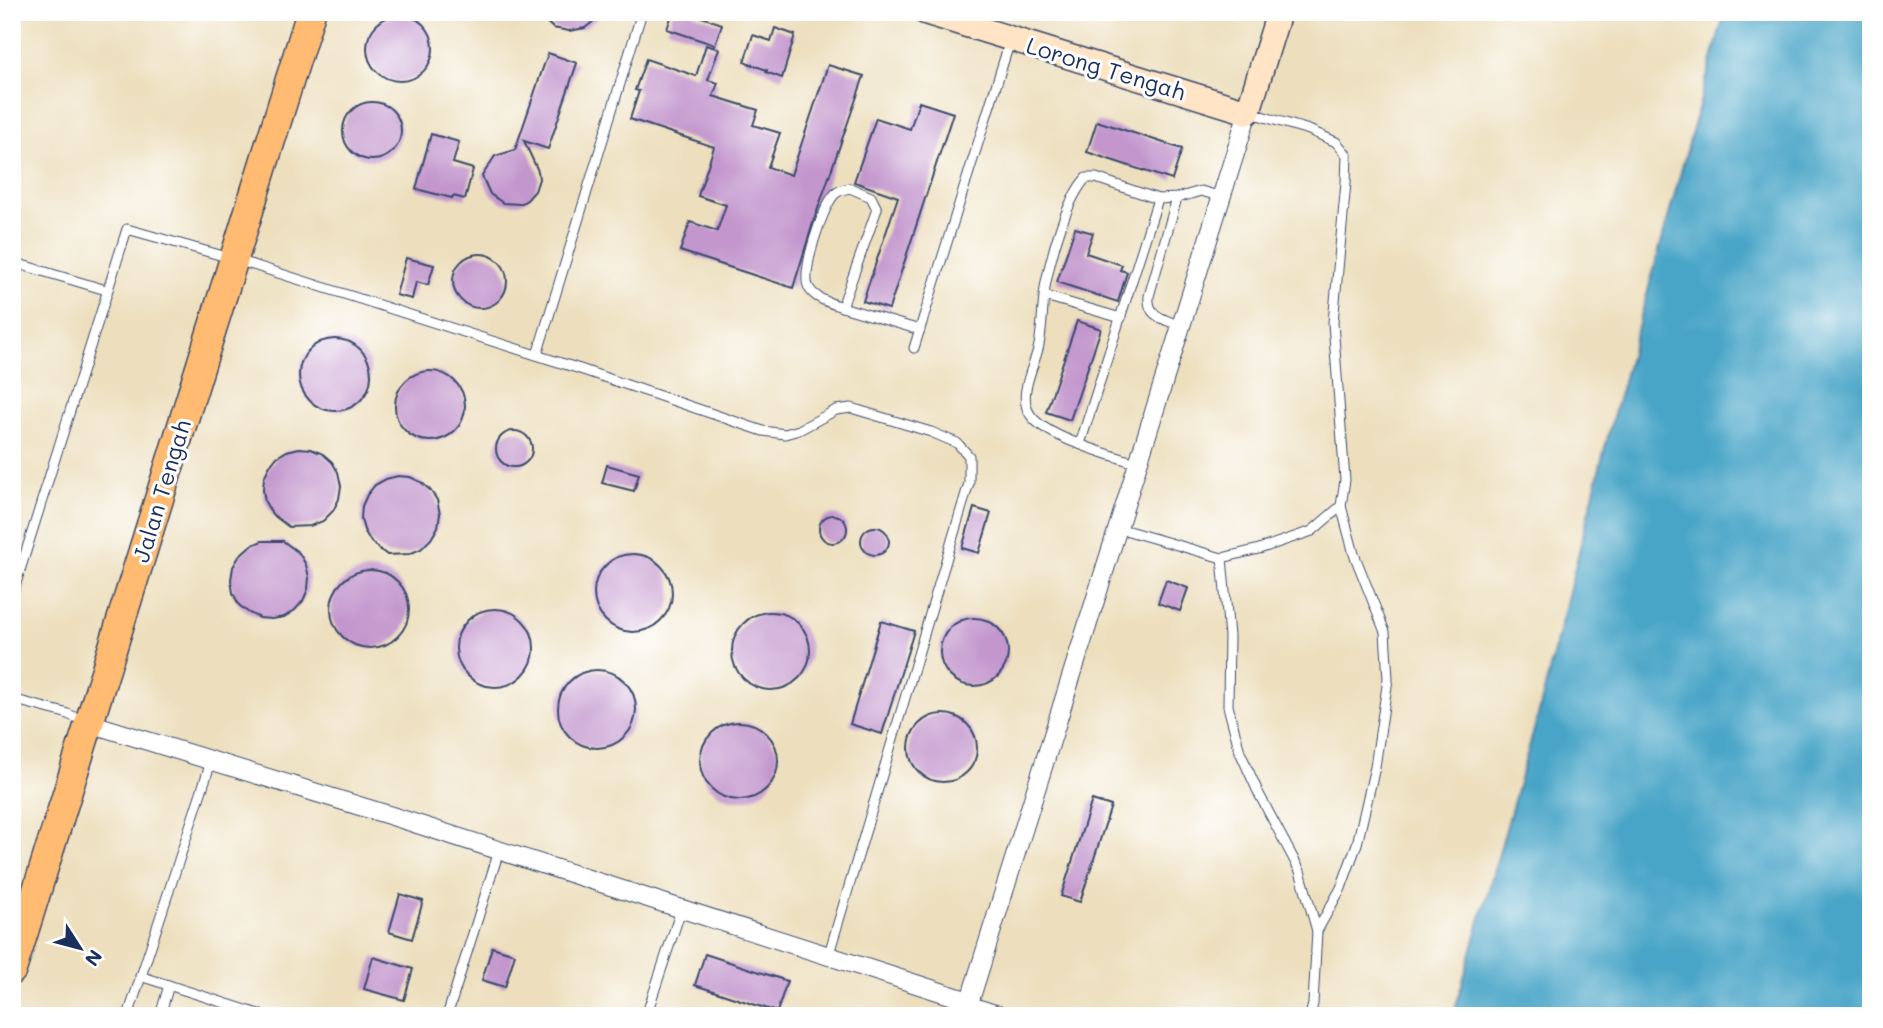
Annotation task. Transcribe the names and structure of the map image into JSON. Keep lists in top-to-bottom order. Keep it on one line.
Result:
{"streets":{"main road":["Jalan Tengah"],"street":["Lorong Tengah"]},"north":"bottom right"}
